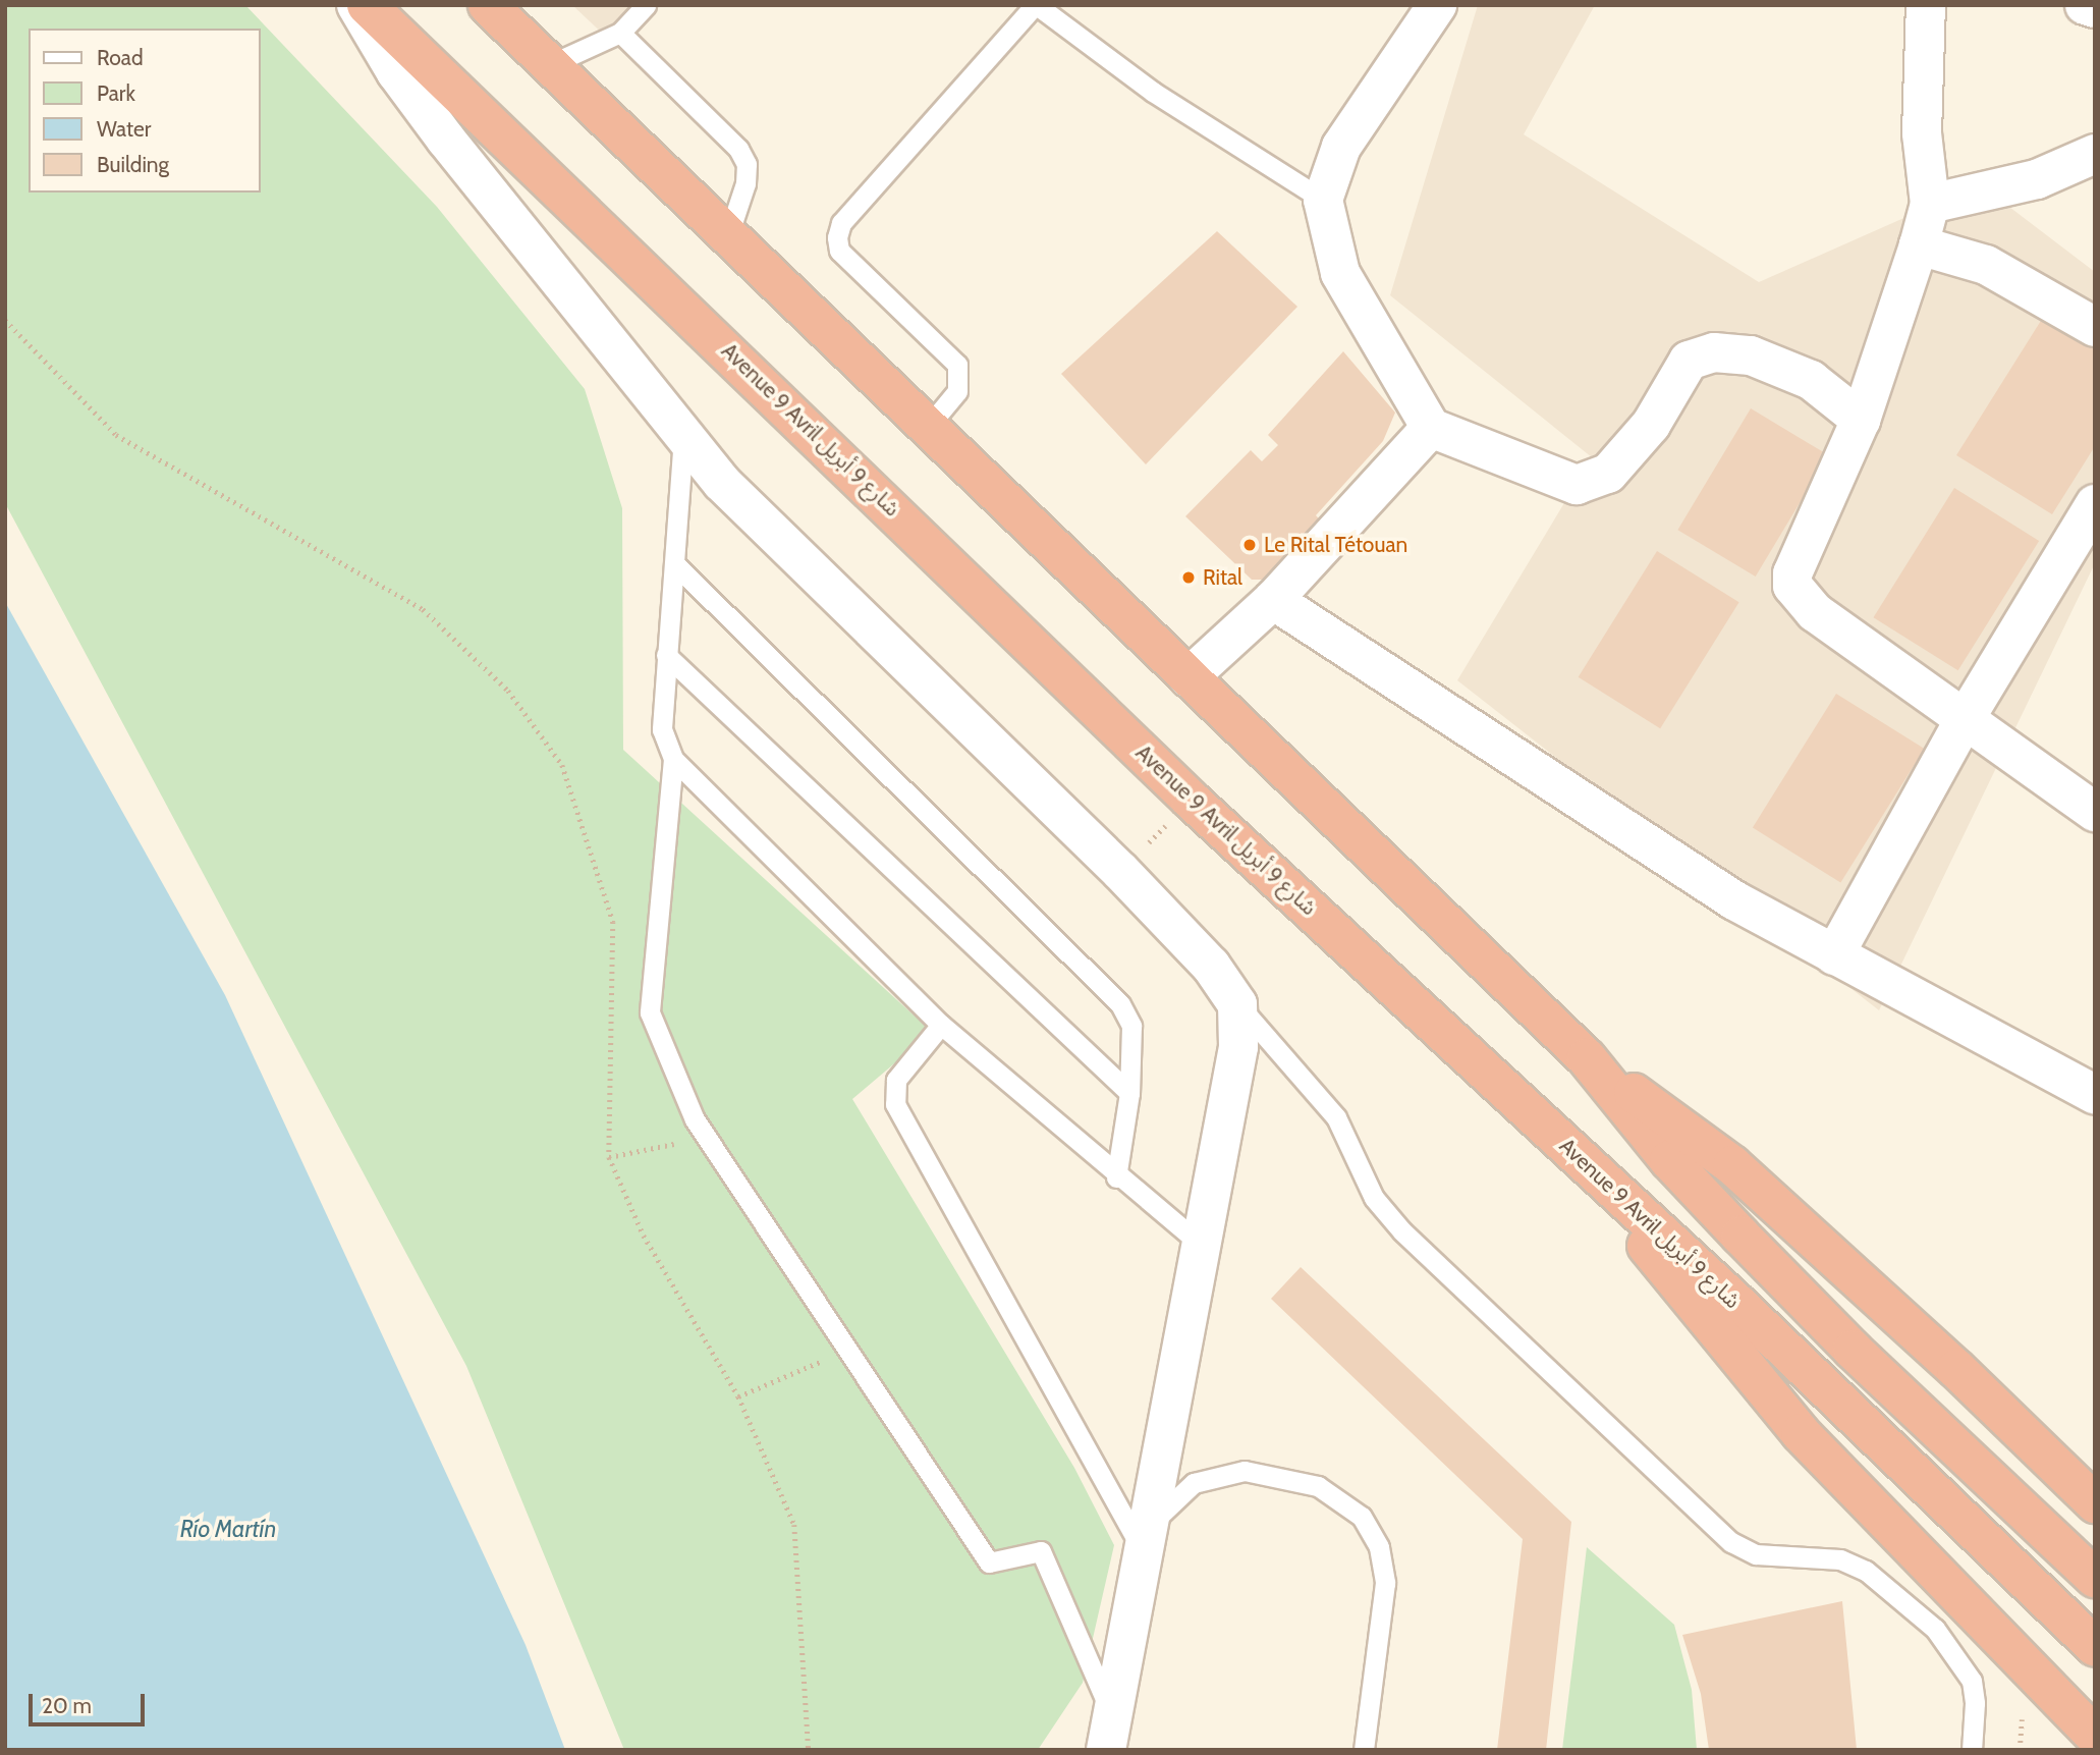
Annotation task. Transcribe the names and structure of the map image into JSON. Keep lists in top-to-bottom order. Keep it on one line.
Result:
{"streets":{"highway":["Avenue 9 Avril شارع 9 أبريل"]},"water":["Río Martín"],"places":["Le Rital Tétouan","Rital"],"legend":["Road","Park","Water","Building"],"scale_bar":"20 m"}
